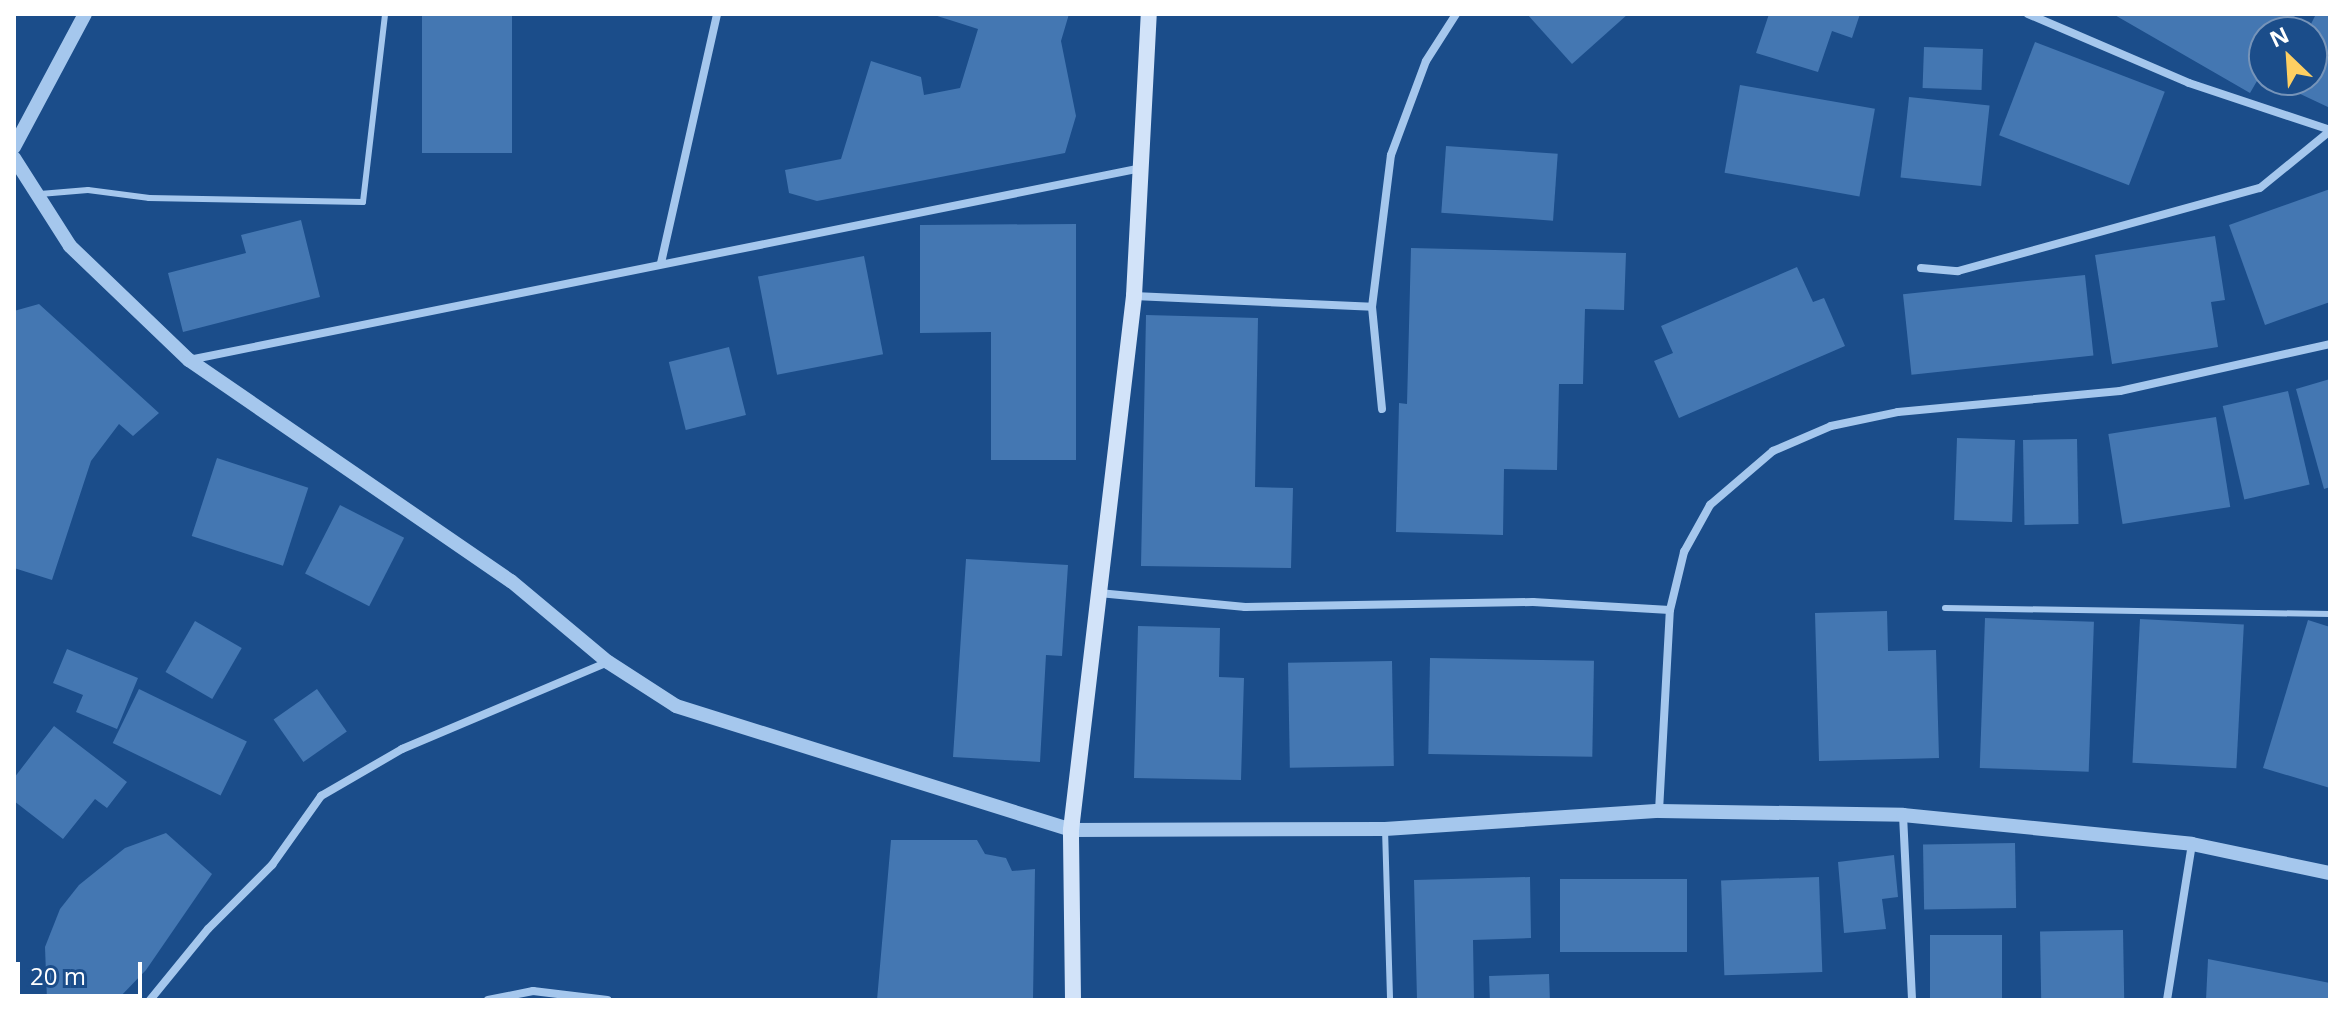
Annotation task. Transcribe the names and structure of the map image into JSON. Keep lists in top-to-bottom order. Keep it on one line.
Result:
{"scale_bar":"20 m","north":"top left"}
